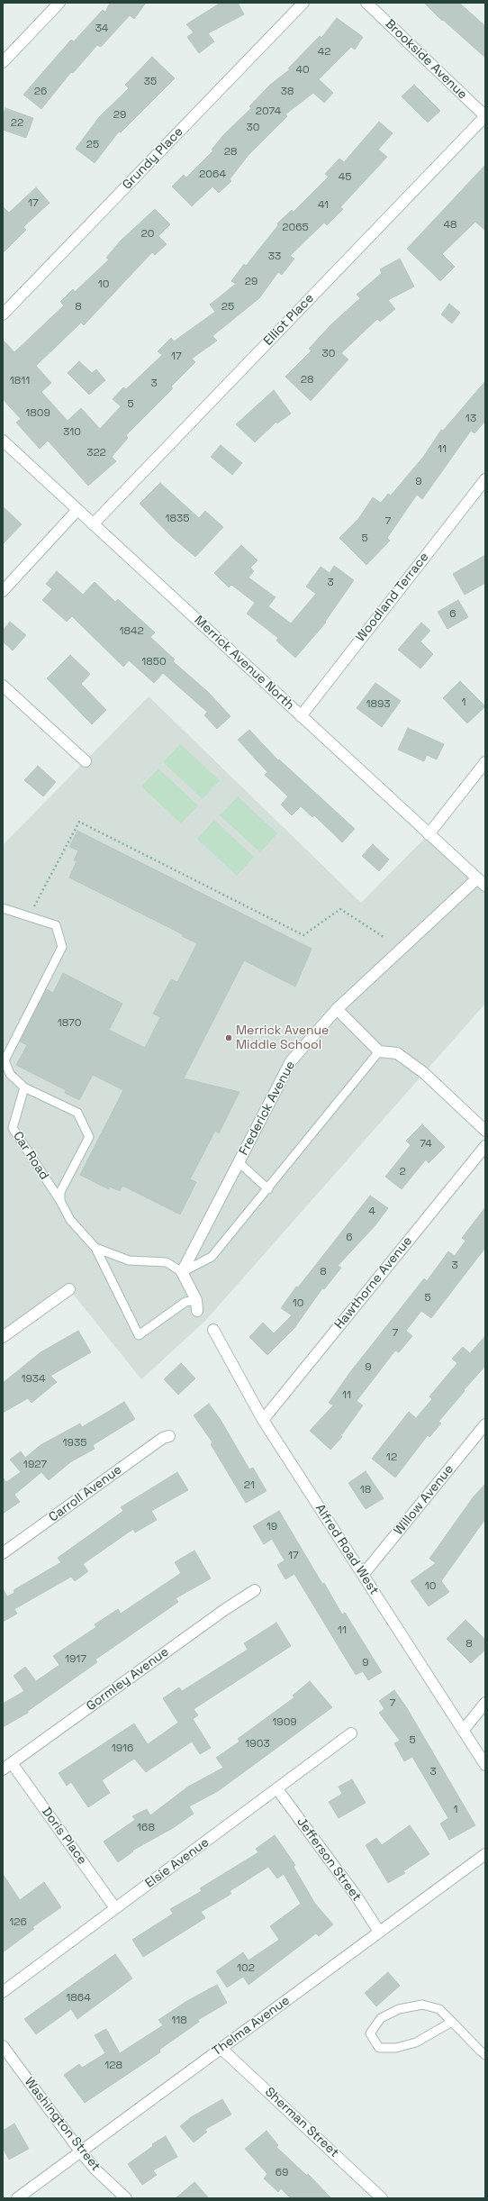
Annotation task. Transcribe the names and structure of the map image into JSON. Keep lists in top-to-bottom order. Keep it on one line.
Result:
{"streets":{"street":["Brookside Avenue","Grundy Place","Elliot Place","Woodland Terrace","Merrick Avenue North","Frederick Avenue","Hawthorne Avenue","Carroll Avenue","Willow Avenue","Alfred Road West","Gormley Avenue","Doris Place","Jefferson Street","Elsie Avenue","Thelma Avenue","Sherman Street","Washington Street"],"lane":["Car Road"]},"crossings":[["Brookside Avenue","Elliot Place"],["Elliot Place","Merrick Avenue North"],["Woodland Terrace","Merrick Avenue North"],["Merrick Avenue North","Frederick Avenue"],["Hawthorne Avenue","Alfred Road West"],["Willow Avenue","Alfred Road West"],["Gormley Avenue","Doris Place"],["Doris Place","Elsie Avenue"],["Jefferson Street","Elsie Avenue"],["Jefferson Street","Thelma Avenue"],["Thelma Avenue","Sherman Street"],["Thelma Avenue","Washington Street"]],"places":["Merrick Avenue Middle School"],"house_numbers":["34","42","40","35","26","38","2074","29","22","30","25","28","2064","45","17","41","48","2065","20","33","29","10","8","25","30","17","28","1811","3","5","1809","13","310","11","322","9","1835","7","5","3","6","1842","1850","1","1893","1870","74","2","4","6","3","8","5","10","7","9","1934","11","1935","12","1927","21","18","19","17","10","11","8","1917","9","7","1909","5","1903","1916","3","1","168","126","102","1864","118","128","69"]}
